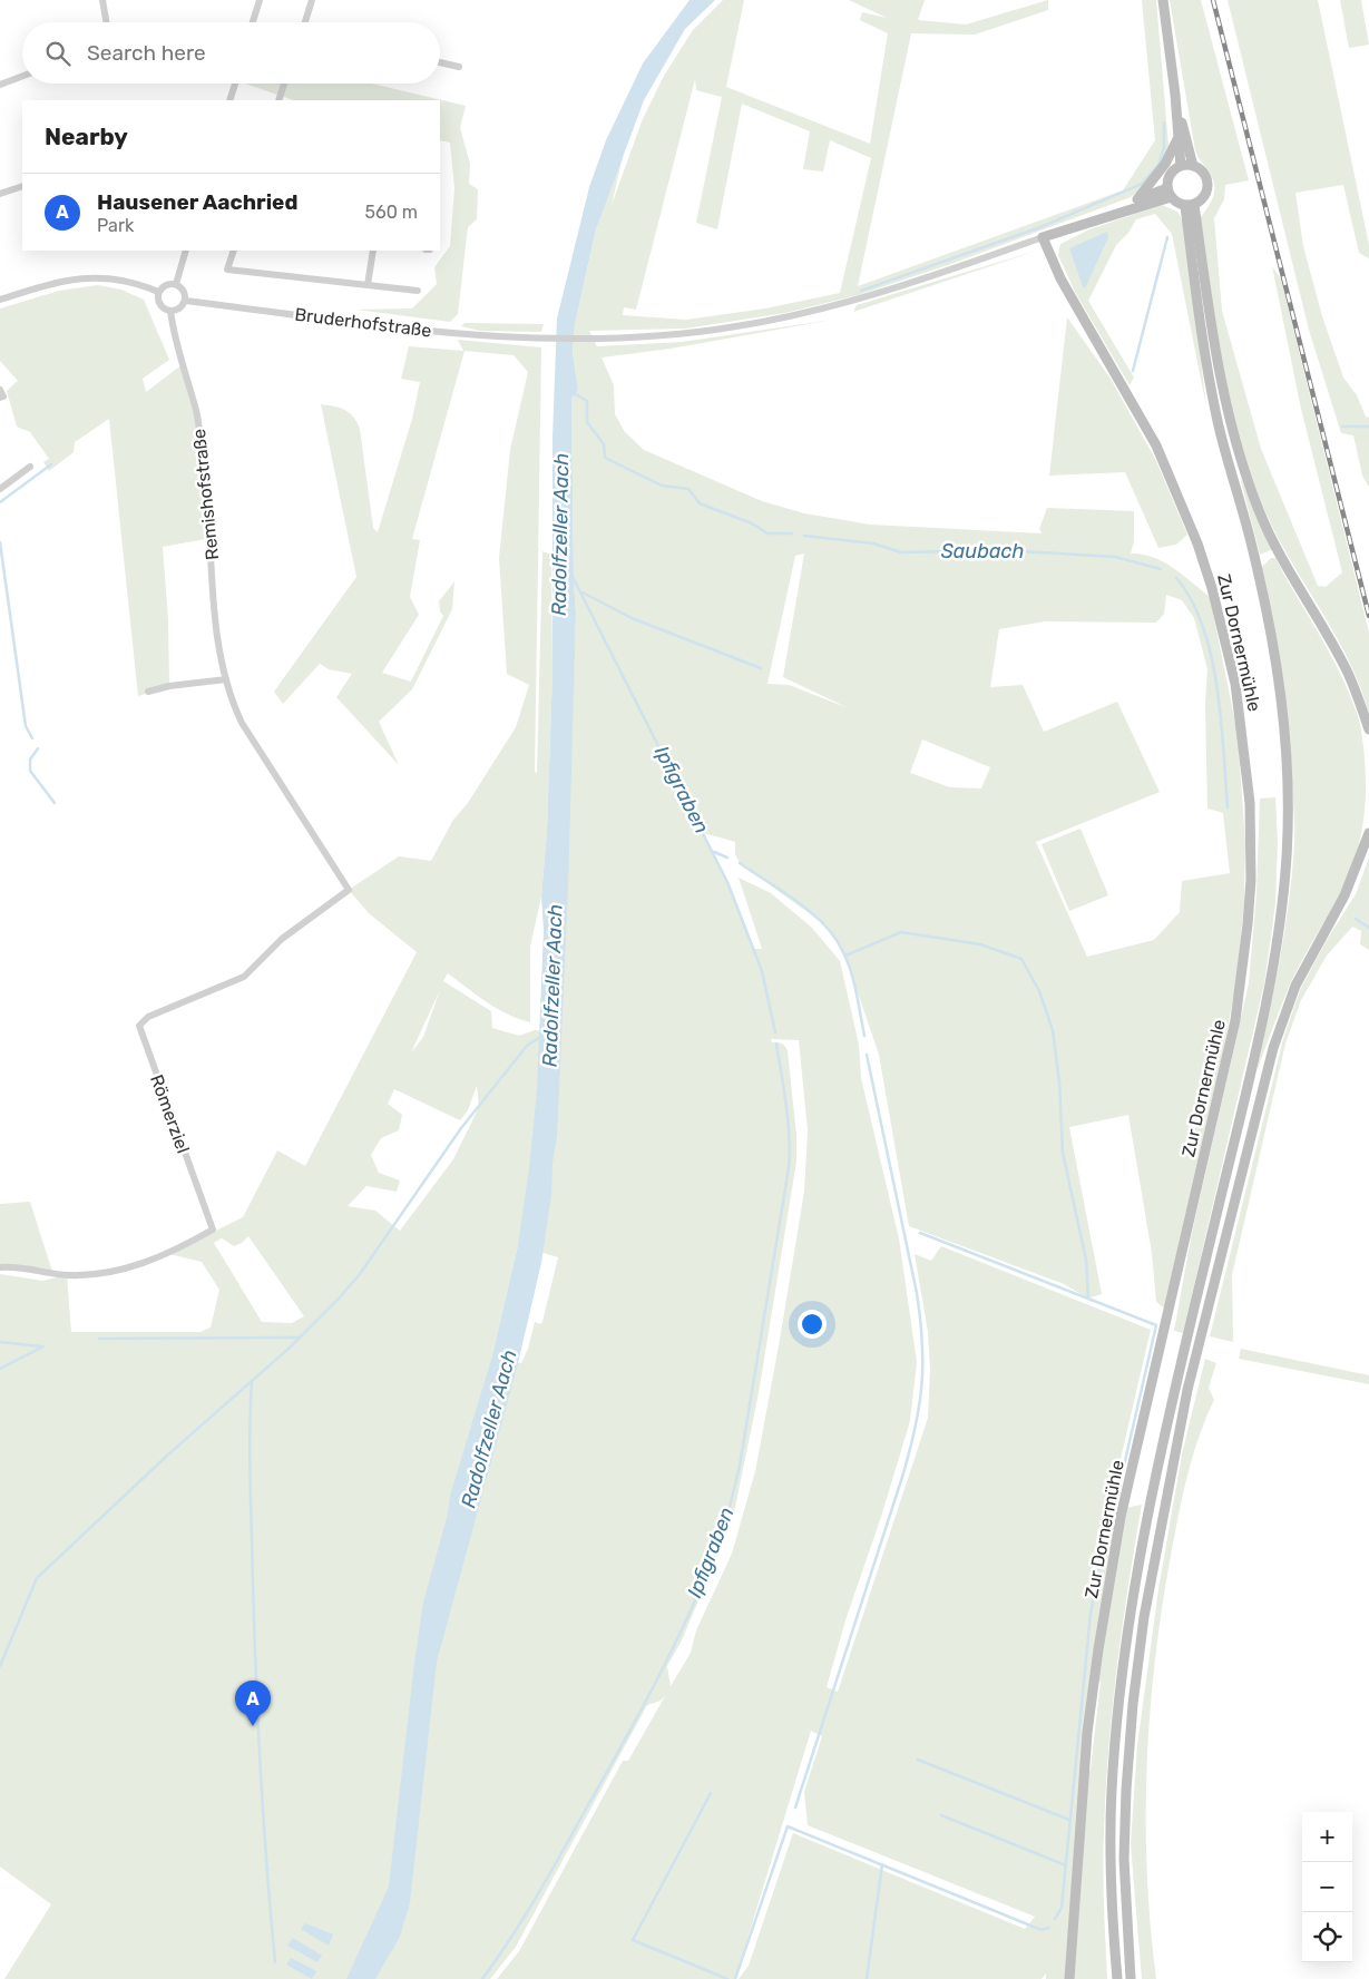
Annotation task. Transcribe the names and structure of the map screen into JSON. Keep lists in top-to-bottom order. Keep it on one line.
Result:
{"streets":{"main road":["Zur Dornermühle"],"street":["Bruderhofstraße","Remishofstraße","Römerziel"]},"crossings":[["Bruderhofstraße","Remishofstraße"],["Bruderhofstraße","Zur Dornermühle"],["Remishofstraße","Römerziel"]],"water":["Radolfzeller Aach","Saubach","Ipfigraben"],"page":{"search":"Search here","heading":"Nearby","list":[{"mark":"A","name":"Hausener Aachried","note":"Park","value":"560 m"}],"pins":"A","map_buttons":["+","−"]}}
